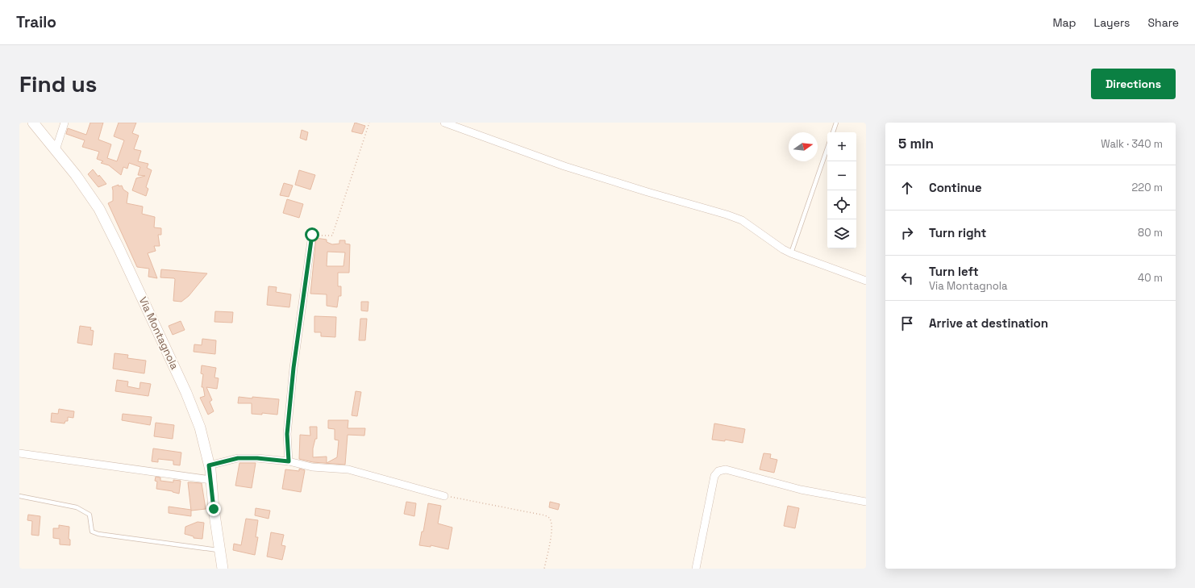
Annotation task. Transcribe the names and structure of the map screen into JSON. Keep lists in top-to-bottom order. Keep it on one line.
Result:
{"streets":{"street":["Via Montagnola"]},"north":"right","page":{"header":"Trailo","nav":["Map","Layers","Share"],"buttons":"Directions","title":"Find us","heading":["5 min","Walk · 340 m"],"map_buttons":["+","−"],"list":[["Continue","220 m"],["Turn right","80 m"],["Turn left","Via Montagnola","40 m"],"Arrive at destination"]}}
